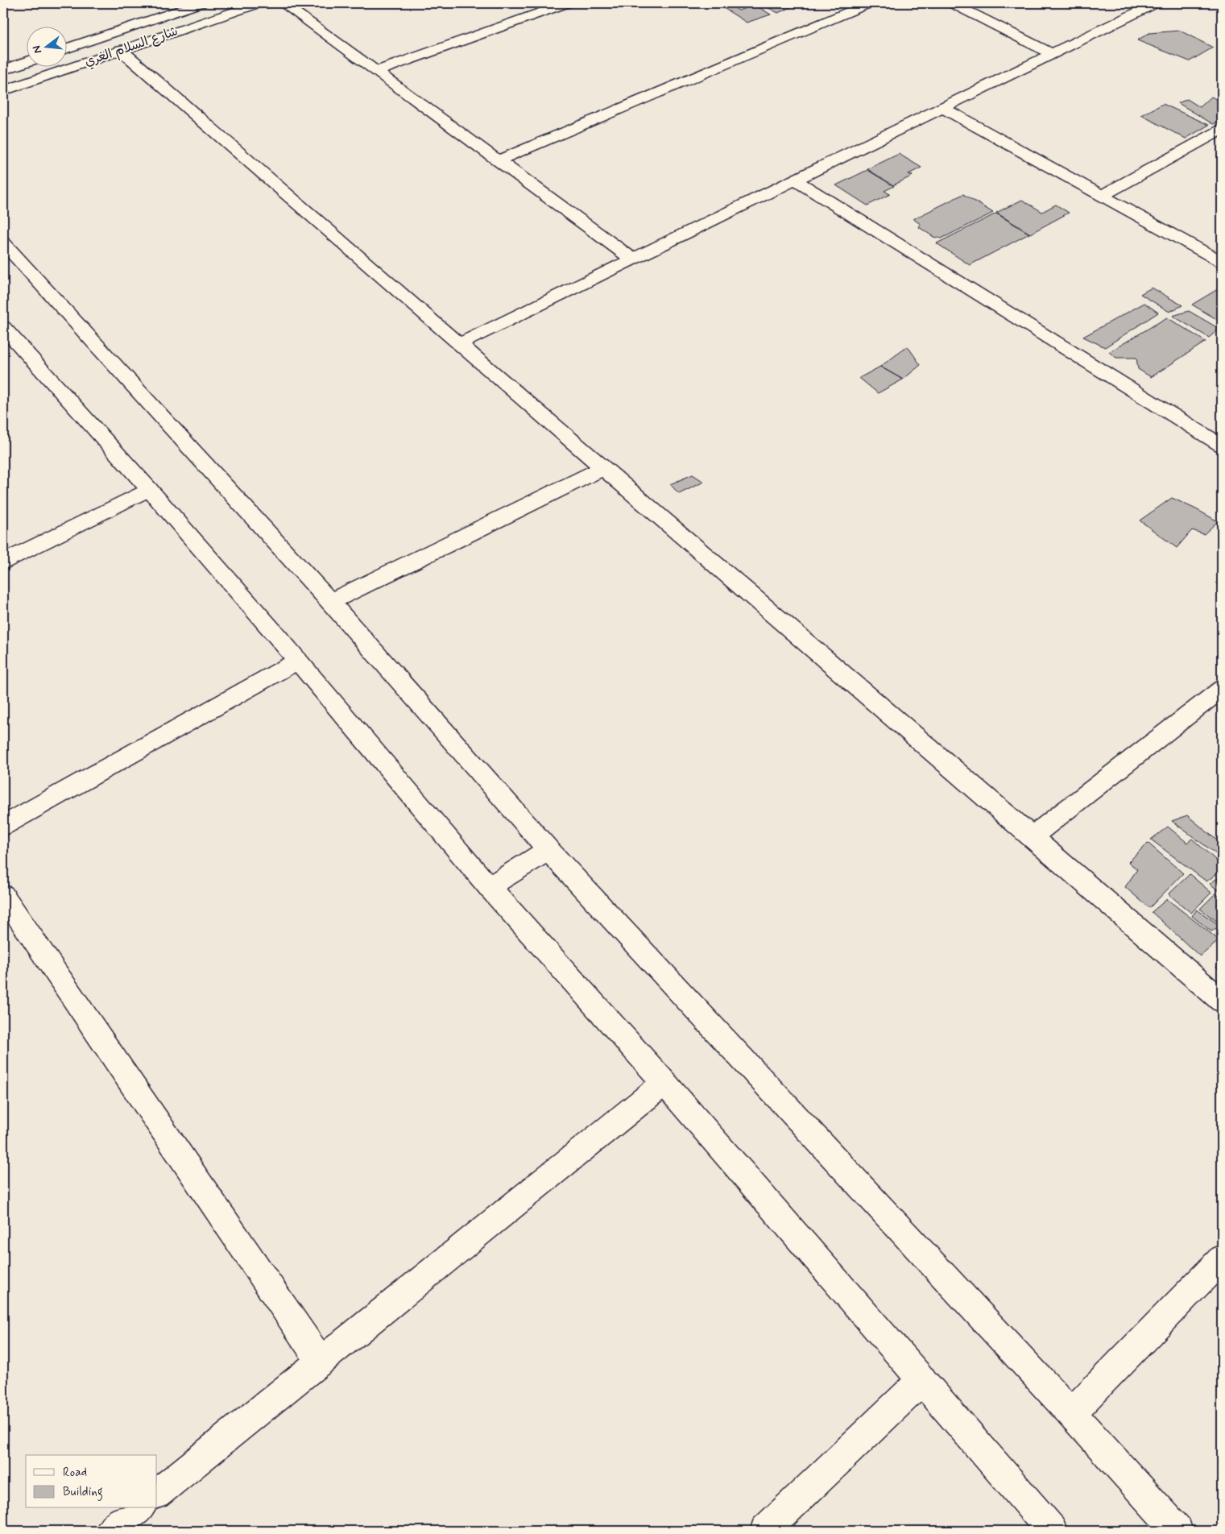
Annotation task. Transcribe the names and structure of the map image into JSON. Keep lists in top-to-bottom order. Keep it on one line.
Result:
{"streets":{"street":["شارع السلام الغري"]},"legend":["Road","Building"],"north":"left"}
